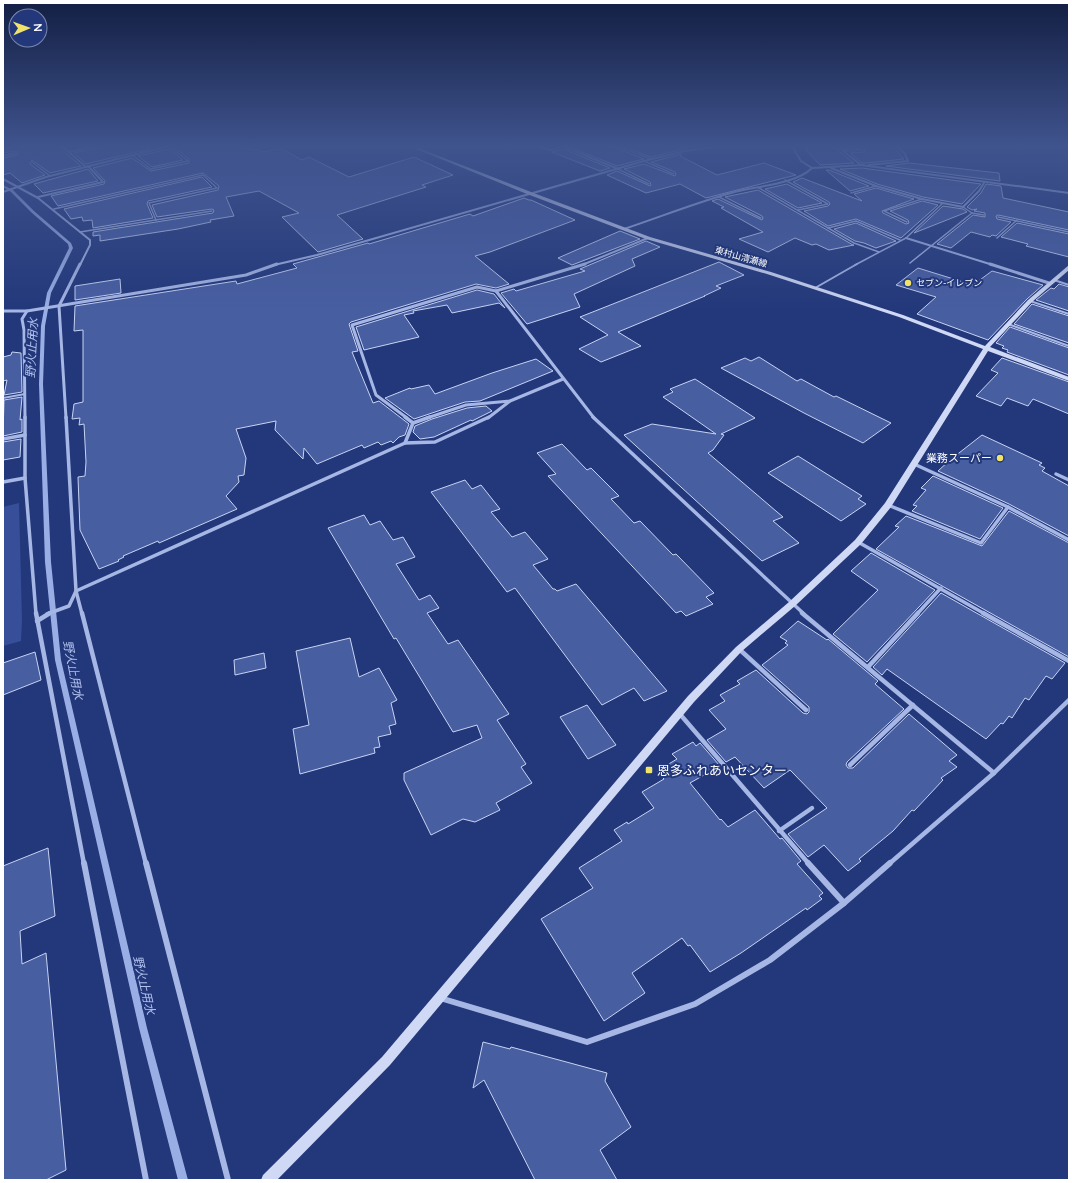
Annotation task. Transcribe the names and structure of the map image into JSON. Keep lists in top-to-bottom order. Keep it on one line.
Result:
{"streets":{"street":["東村山清瀬線"]},"water":["野火止用水"],"places":{"other":["セブン-イレブン","業務スーパー"],"transit":["恩多ふれあいセンター"]},"north":"right"}
